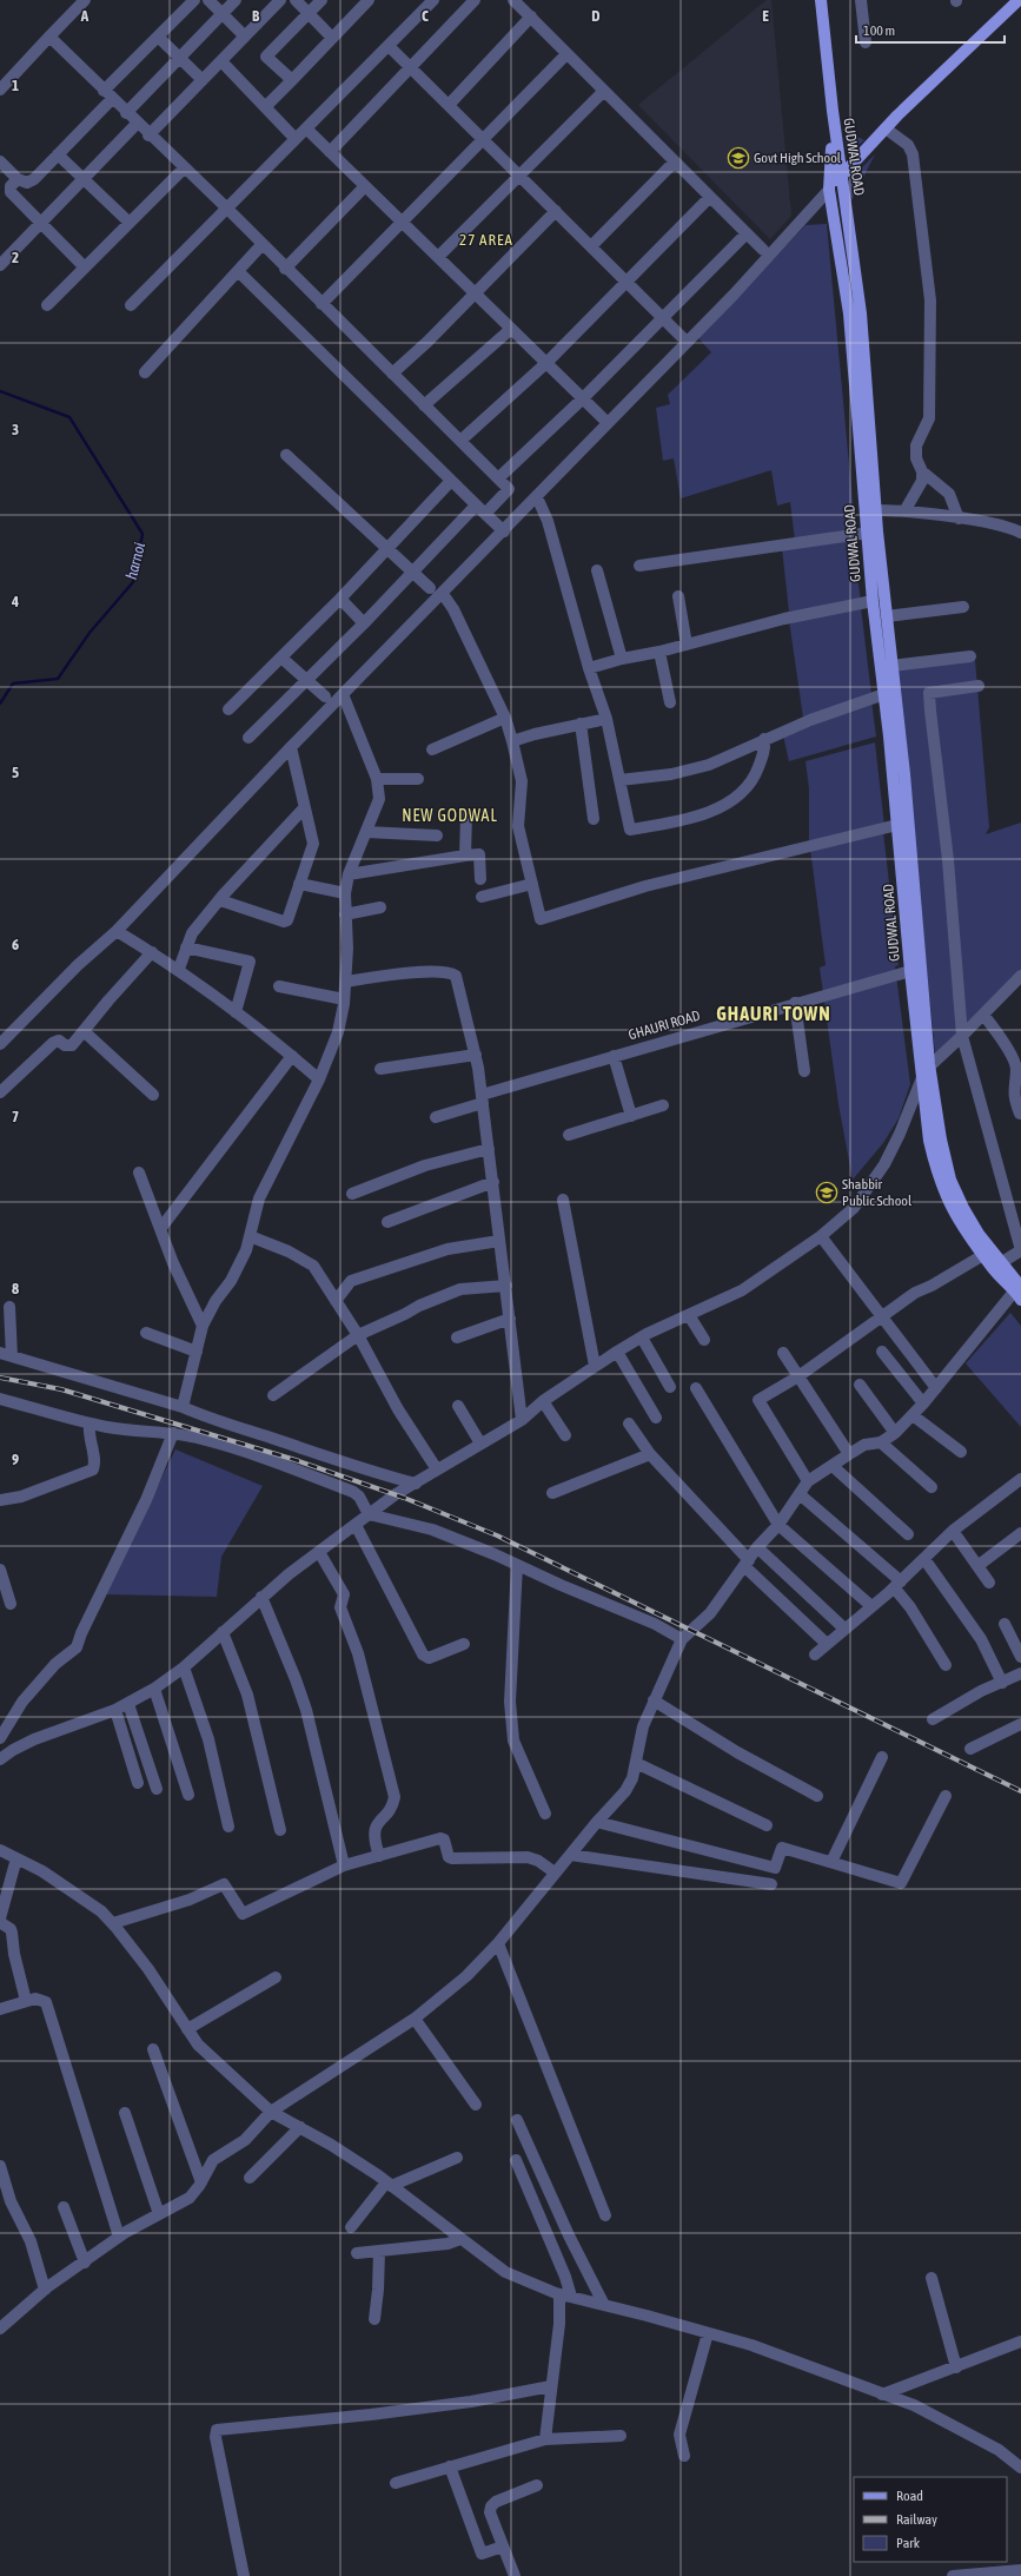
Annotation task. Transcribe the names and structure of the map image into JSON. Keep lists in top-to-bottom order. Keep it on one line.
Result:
{"streets":{"main road":["GUDWAL ROAD"],"street":["GHAURI ROAD"]},"crossings":[["GUDWAL ROAD","GHAURI ROAD"]],"districts":["27 AREA","NEW GODWAL","GHAURI TOWN"],"water":["harnoi"],"places":{"school or university":["Govt High School","Shabbir Public School"]},"legend":["Road","Railway","Park"],"scale_bar":"100 m","grid":{"columns":["A","B","C","D","E"],"rows":["1","2","3","4","5","6","7","8","9"]}}
